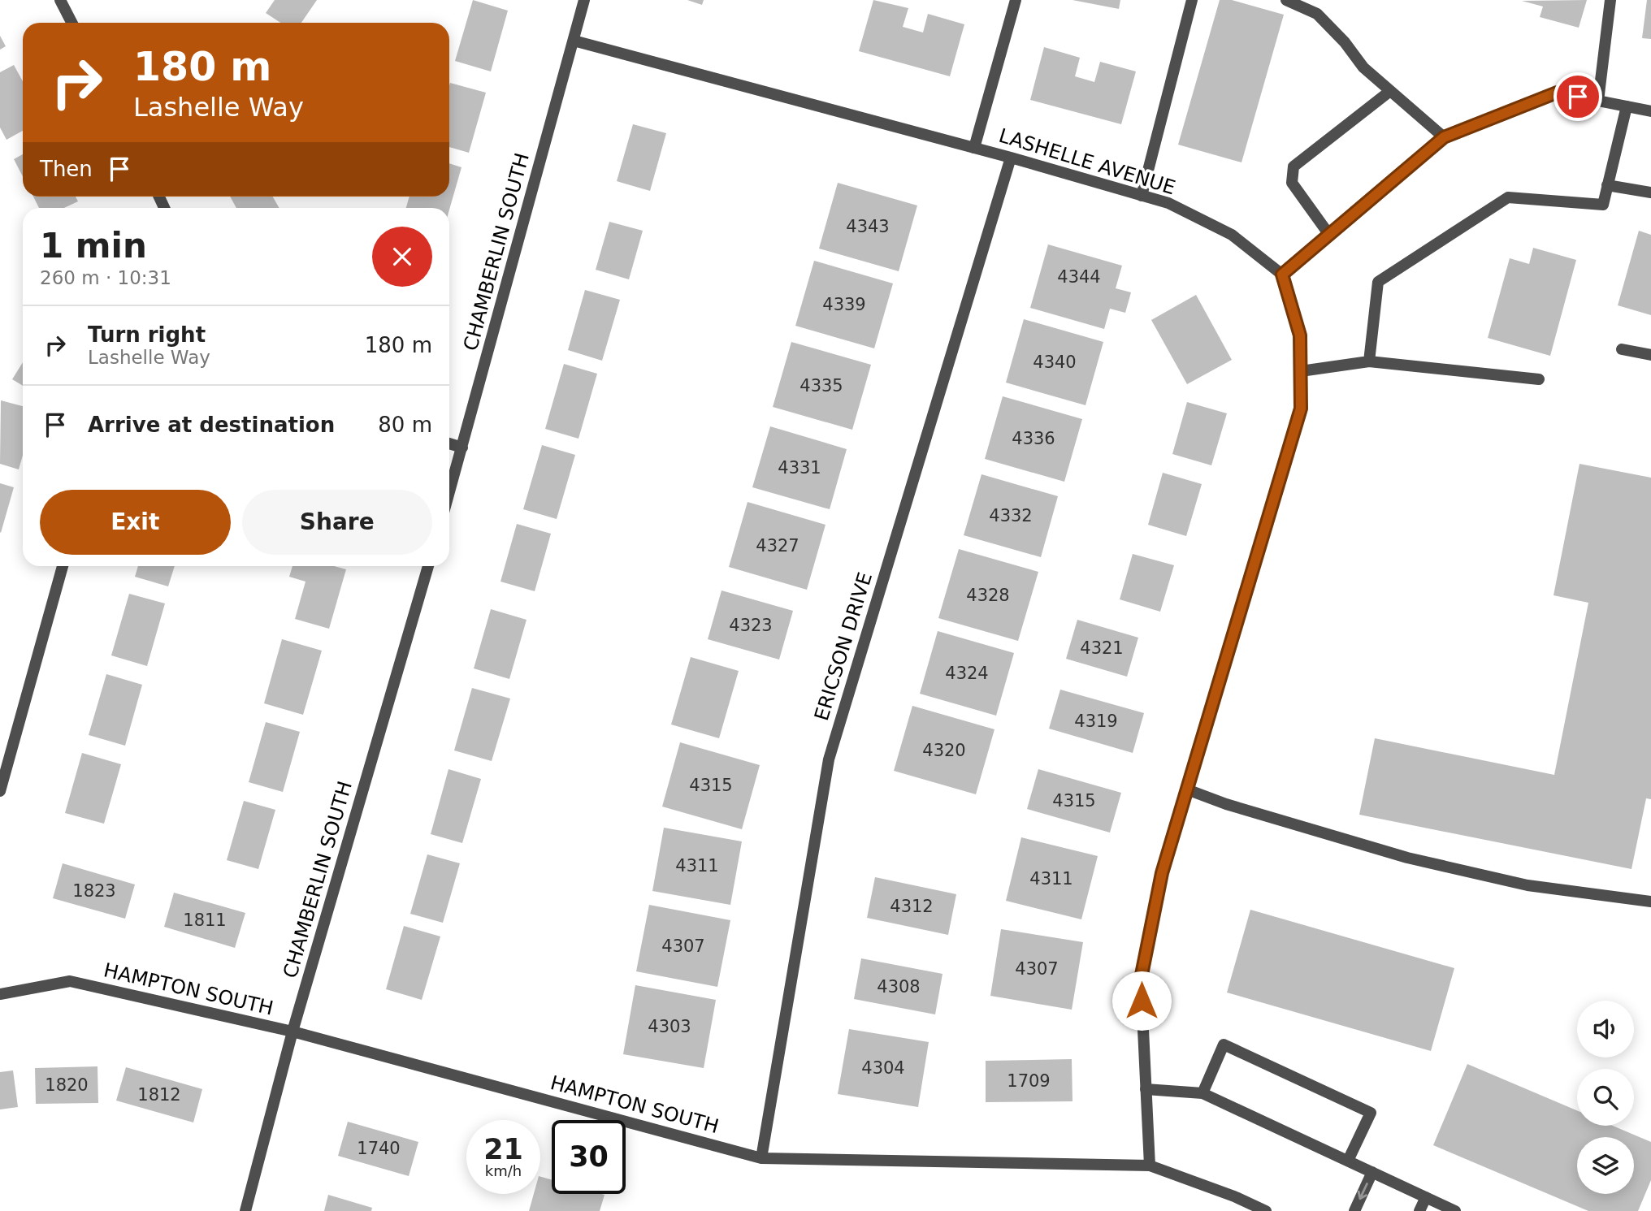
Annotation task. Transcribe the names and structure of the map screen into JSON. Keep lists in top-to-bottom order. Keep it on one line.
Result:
{"streets":{"street":["LASHELLE AVENUE","CHAMBERLIN SOUTH","ERICSON DRIVE","HAMPTON SOUTH"]},"crossings":[["LASHELLE AVENUE","CHAMBERLIN SOUTH"],["LASHELLE AVENUE","ERICSON DRIVE"],["CHAMBERLIN SOUTH","HAMPTON SOUTH"],["ERICSON DRIVE","HAMPTON SOUTH"]],"house_numbers":["4343","4344","4339","4340","4335","4336","4331","4332","4327","4328","4323","4321","4324","4319","4320","4315","4315","4311","4311","1823","4312","1811","4307","4307","4308","4303","4304","1709","1820","1812","1740"],"page":{"turn":["180 m","Lashelle Way"],"then":"Then","heading":["1 min","260 m · 10:31"],"list":[{"name":"Turn right","note":"Lashelle Way","value":"180 m"},{"name":"Arrive at destination","value":"80 m"}],"buttons":["Exit","Share"],"speed":"21 km/h","limit":"30"}}
